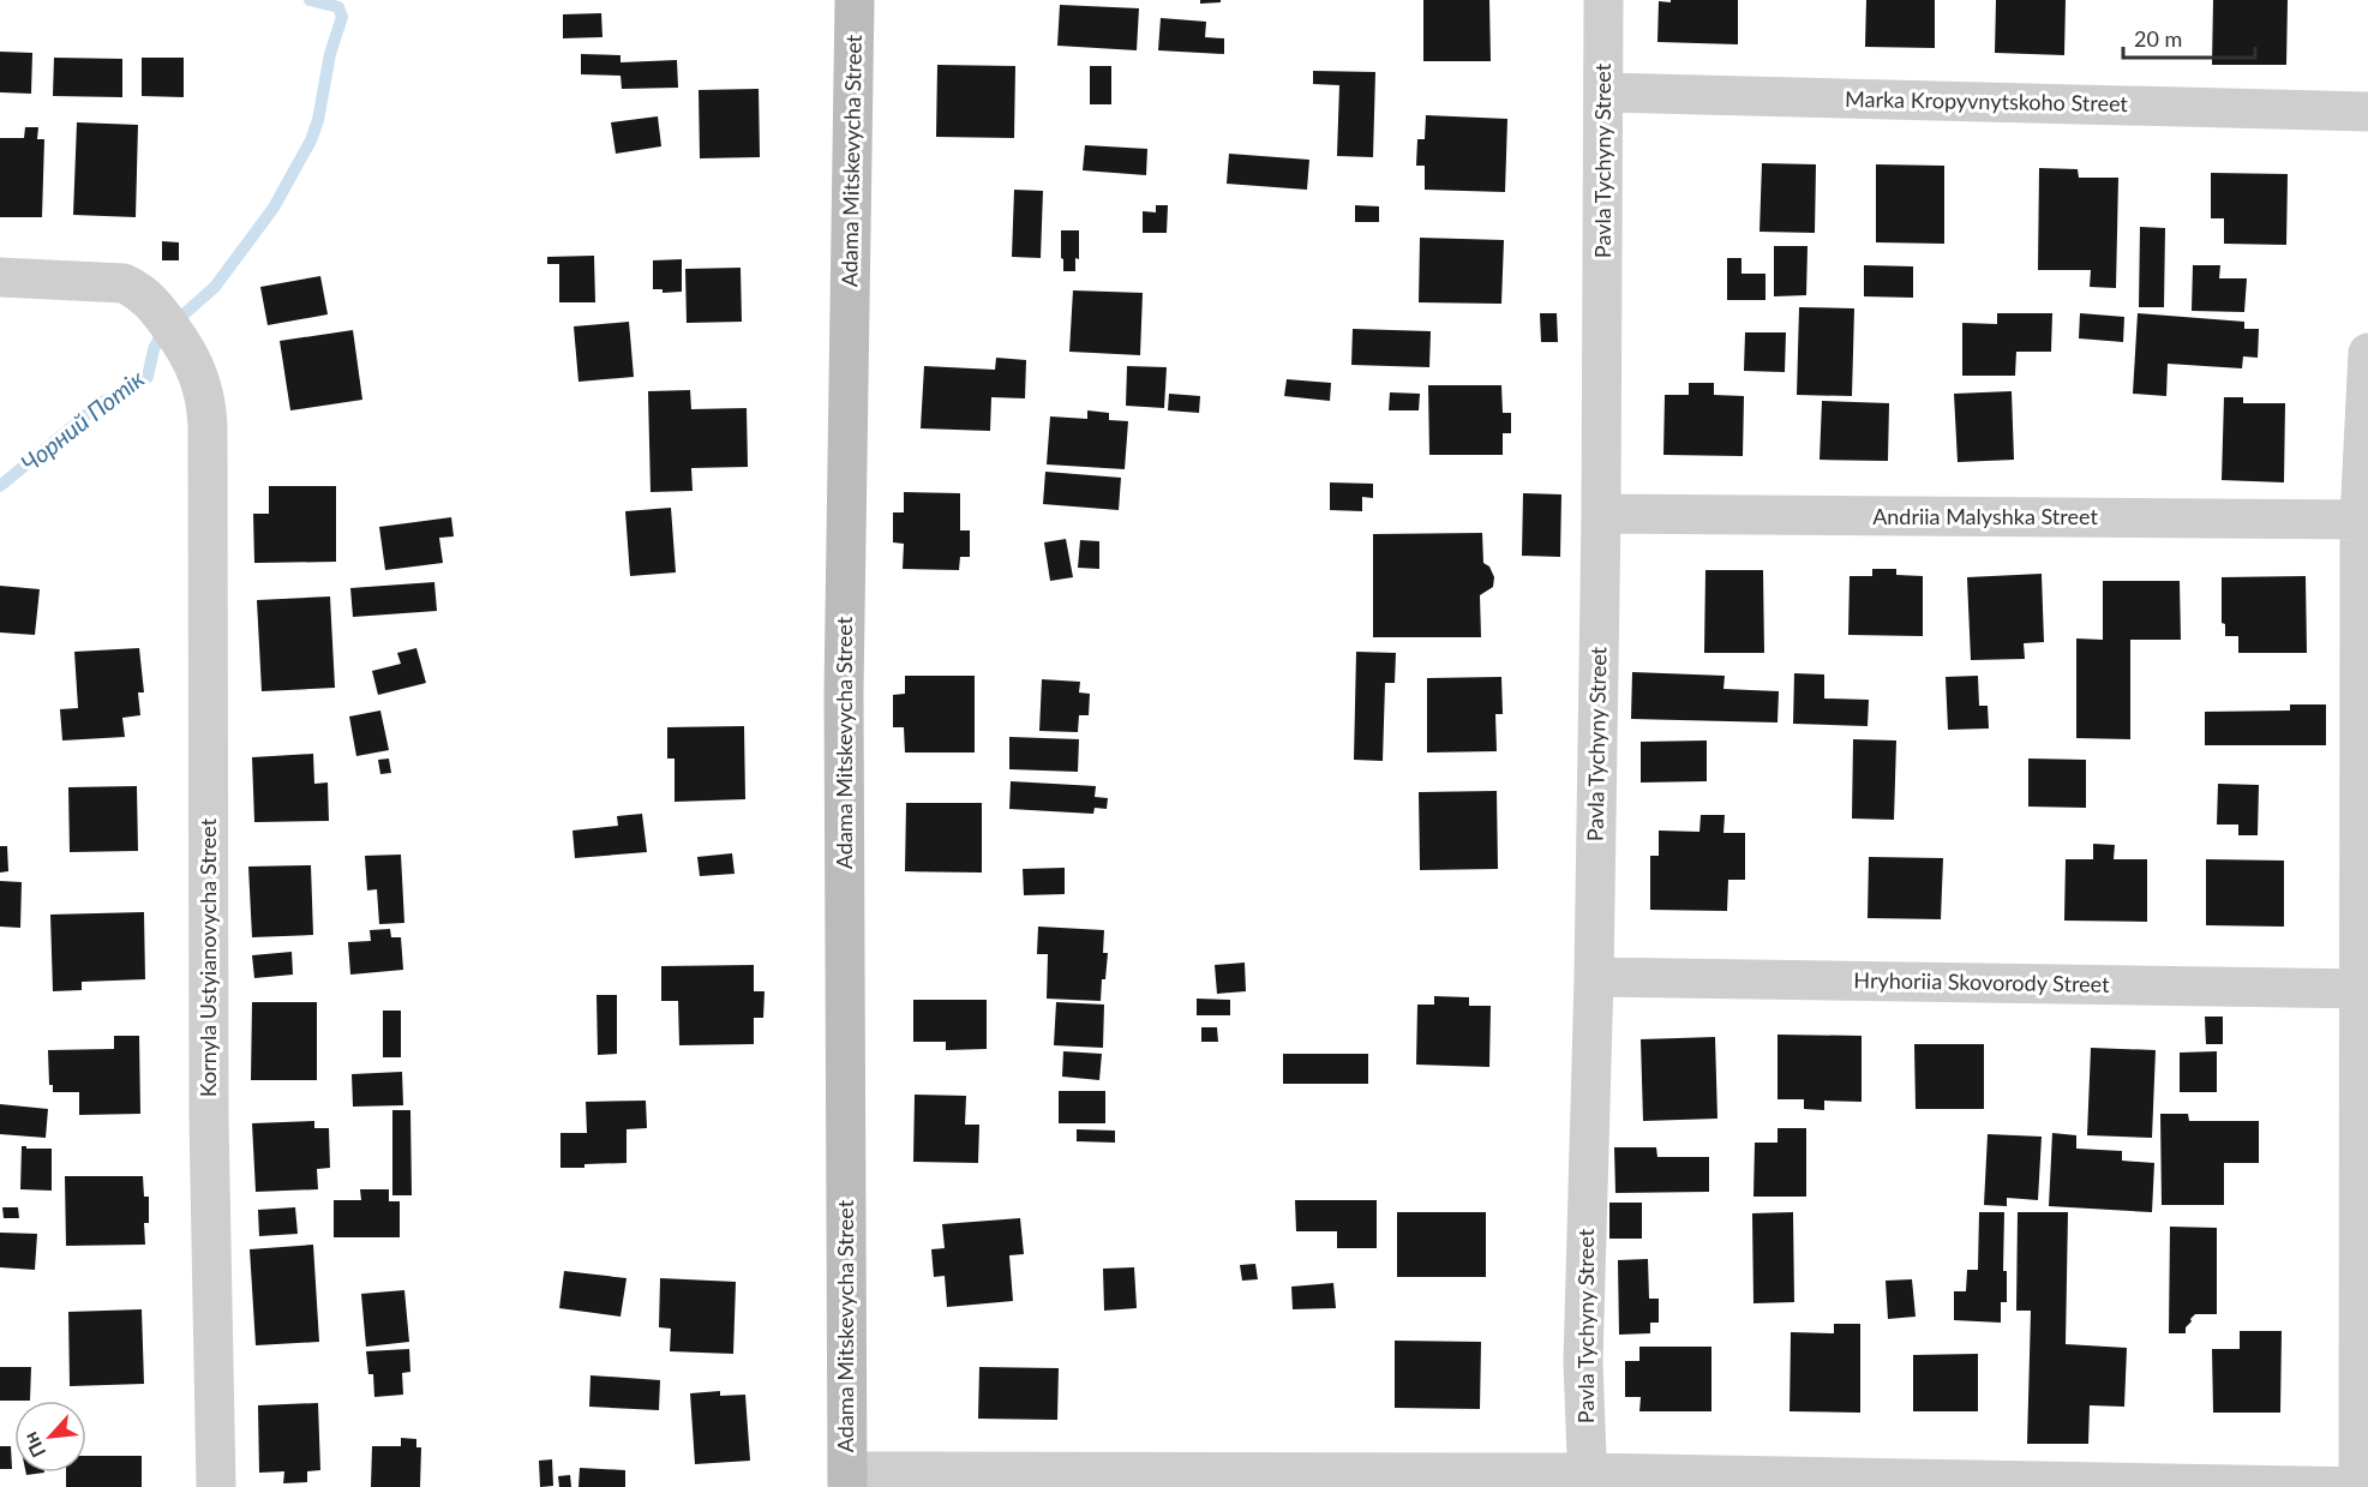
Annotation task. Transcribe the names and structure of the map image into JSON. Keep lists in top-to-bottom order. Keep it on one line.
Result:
{"streets":{"street":["Marka Kropyvnytskoho Street","Adama Mitskevycha Street","Pavla Tychyny Street","Andriia Malyshka Street","Kornyla Ustyianovycha Street","Hryhoriia Skovorody Street"]},"crossings":[["Marka Kropyvnytskoho Street","Pavla Tychyny Street"],["Pavla Tychyny Street","Andriia Malyshka Street"],["Pavla Tychyny Street","Hryhoriia Skovorody Street"]],"water":["Чорний Потік"],"scale_bar":"20 m","north":"bottom left"}
